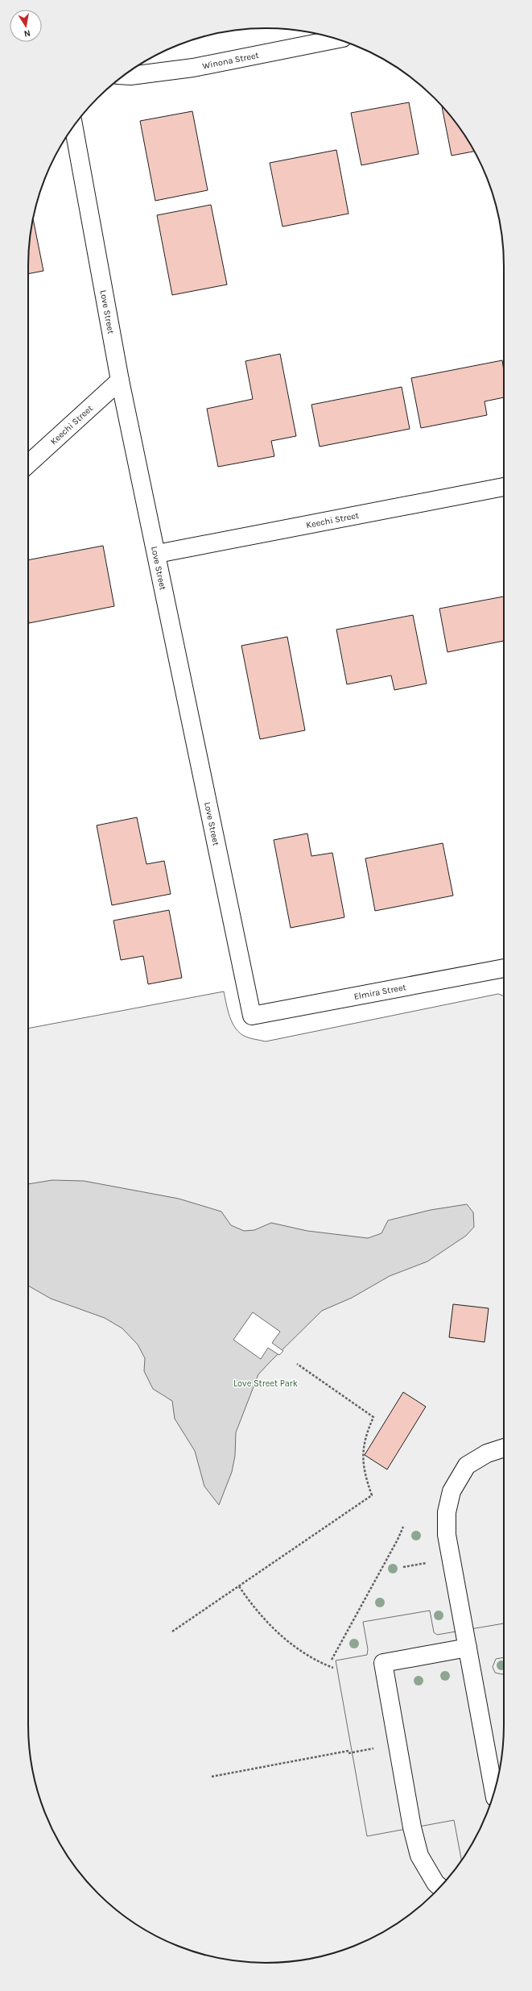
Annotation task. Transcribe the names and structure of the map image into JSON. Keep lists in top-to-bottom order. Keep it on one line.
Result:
{"streets":{"street":["Winona Street","Love Street","Keechi Street","Elmira Street"]},"crossings":[["Love Street","Keechi Street"],["Love Street","Elmira Street"]],"parks":["Love Street Park"],"north":"bottom"}
